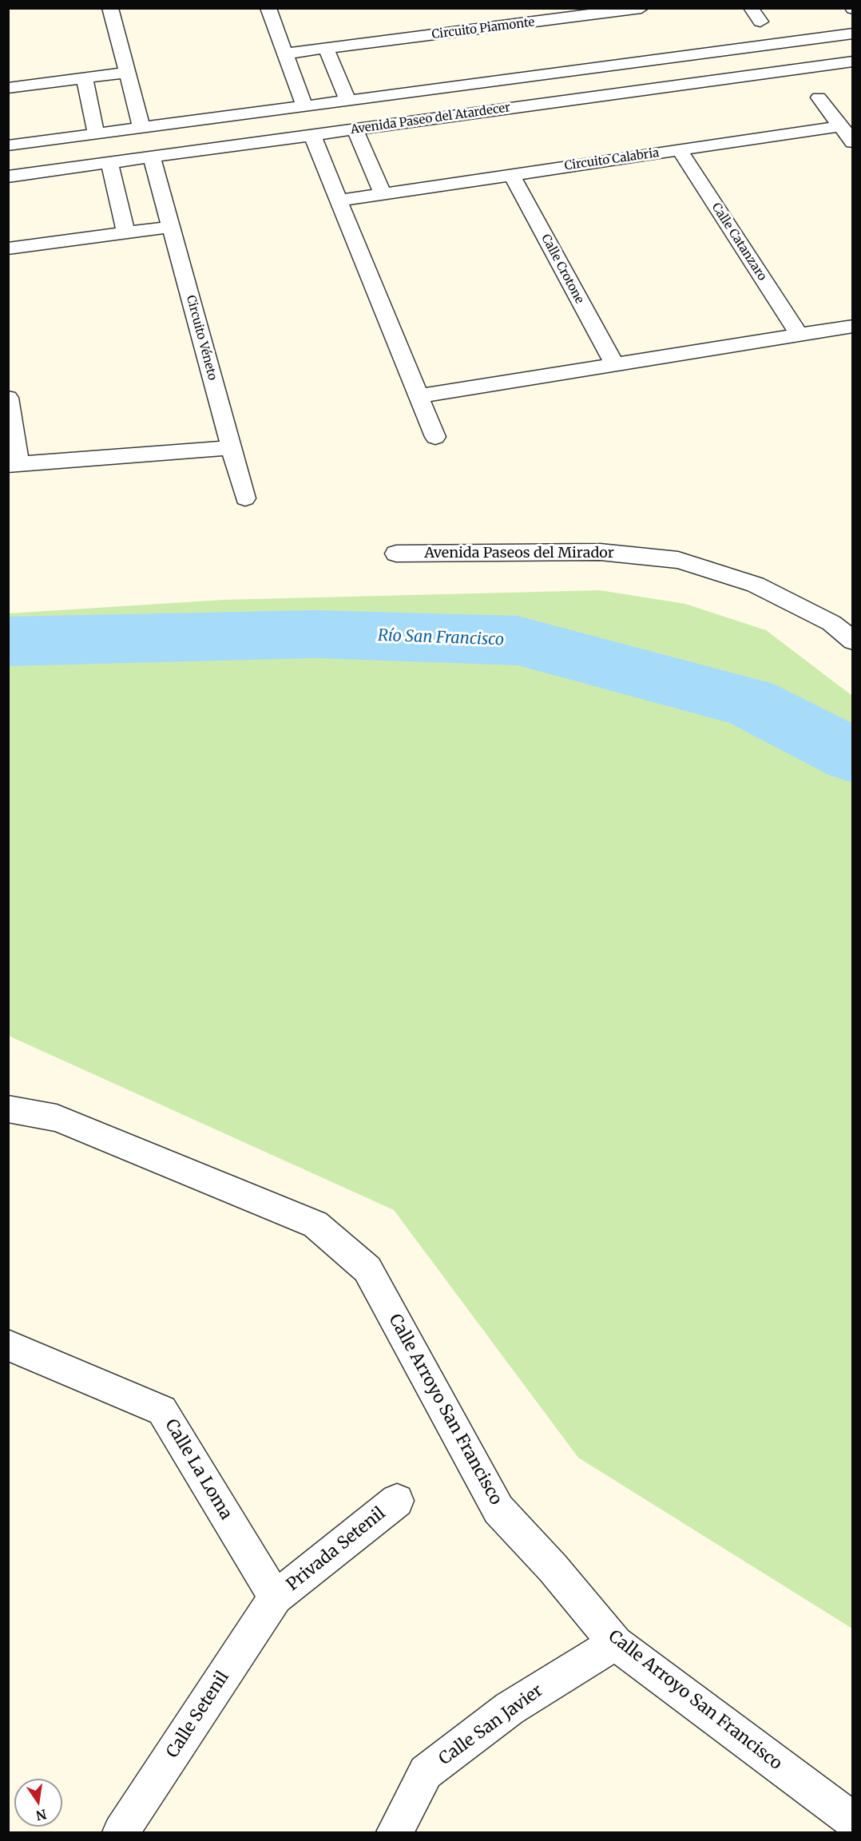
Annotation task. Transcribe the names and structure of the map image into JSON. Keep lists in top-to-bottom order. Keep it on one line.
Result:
{"streets":{"street":["Circuito Piamonte","Avenida Paseo del Atardecer","Circuito Calabria","Calle Catanzaro","Calle Crotone","Circuito Véneto","Avenida Paseos del Mirador","Calle Arroyo San Francisco","Calle La Loma","Privada Setenil","Calle Setenil","Calle San Javier"]},"crossings":[["Avenida Paseo del Atardecer","Circuito Véneto"],["Circuito Calabria","Calle Catanzaro"],["Circuito Calabria","Calle Crotone"],["Calle Arroyo San Francisco","Calle San Javier"],["Calle La Loma","Privada Setenil"],["Calle La Loma","Calle Setenil"],["Privada Setenil","Calle Setenil"]],"water":["Río San Francisco"],"north":"bottom"}
